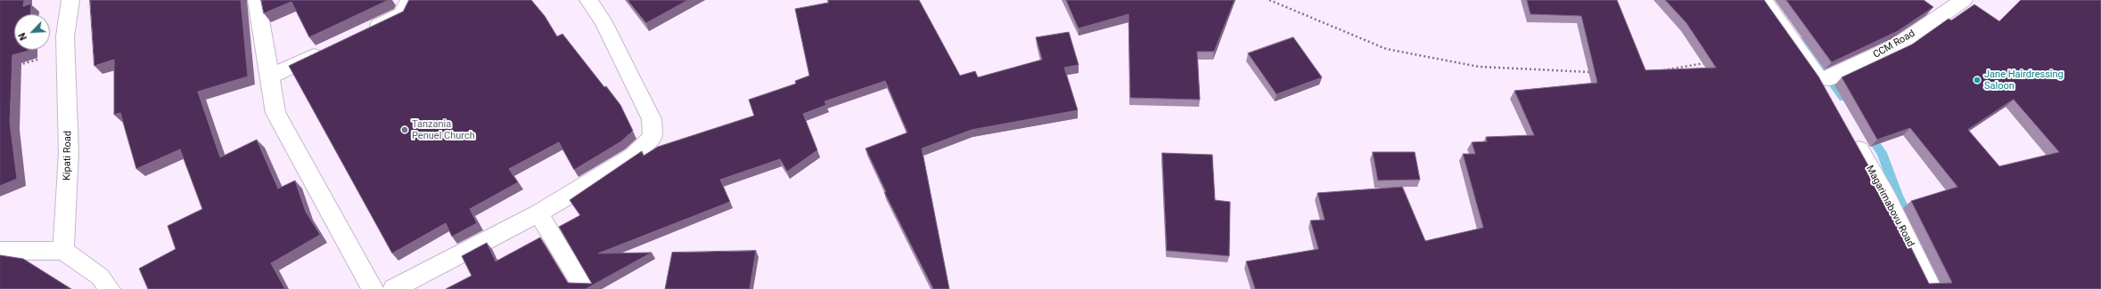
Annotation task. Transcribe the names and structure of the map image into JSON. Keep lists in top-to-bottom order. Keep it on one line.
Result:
{"streets":{"street":["CCM Road","Kipati Road","Magarimabovu Road"]},"places":["Jane Hairdressing Saloon","Tanzania Penuel Church"],"north":"bottom left"}
